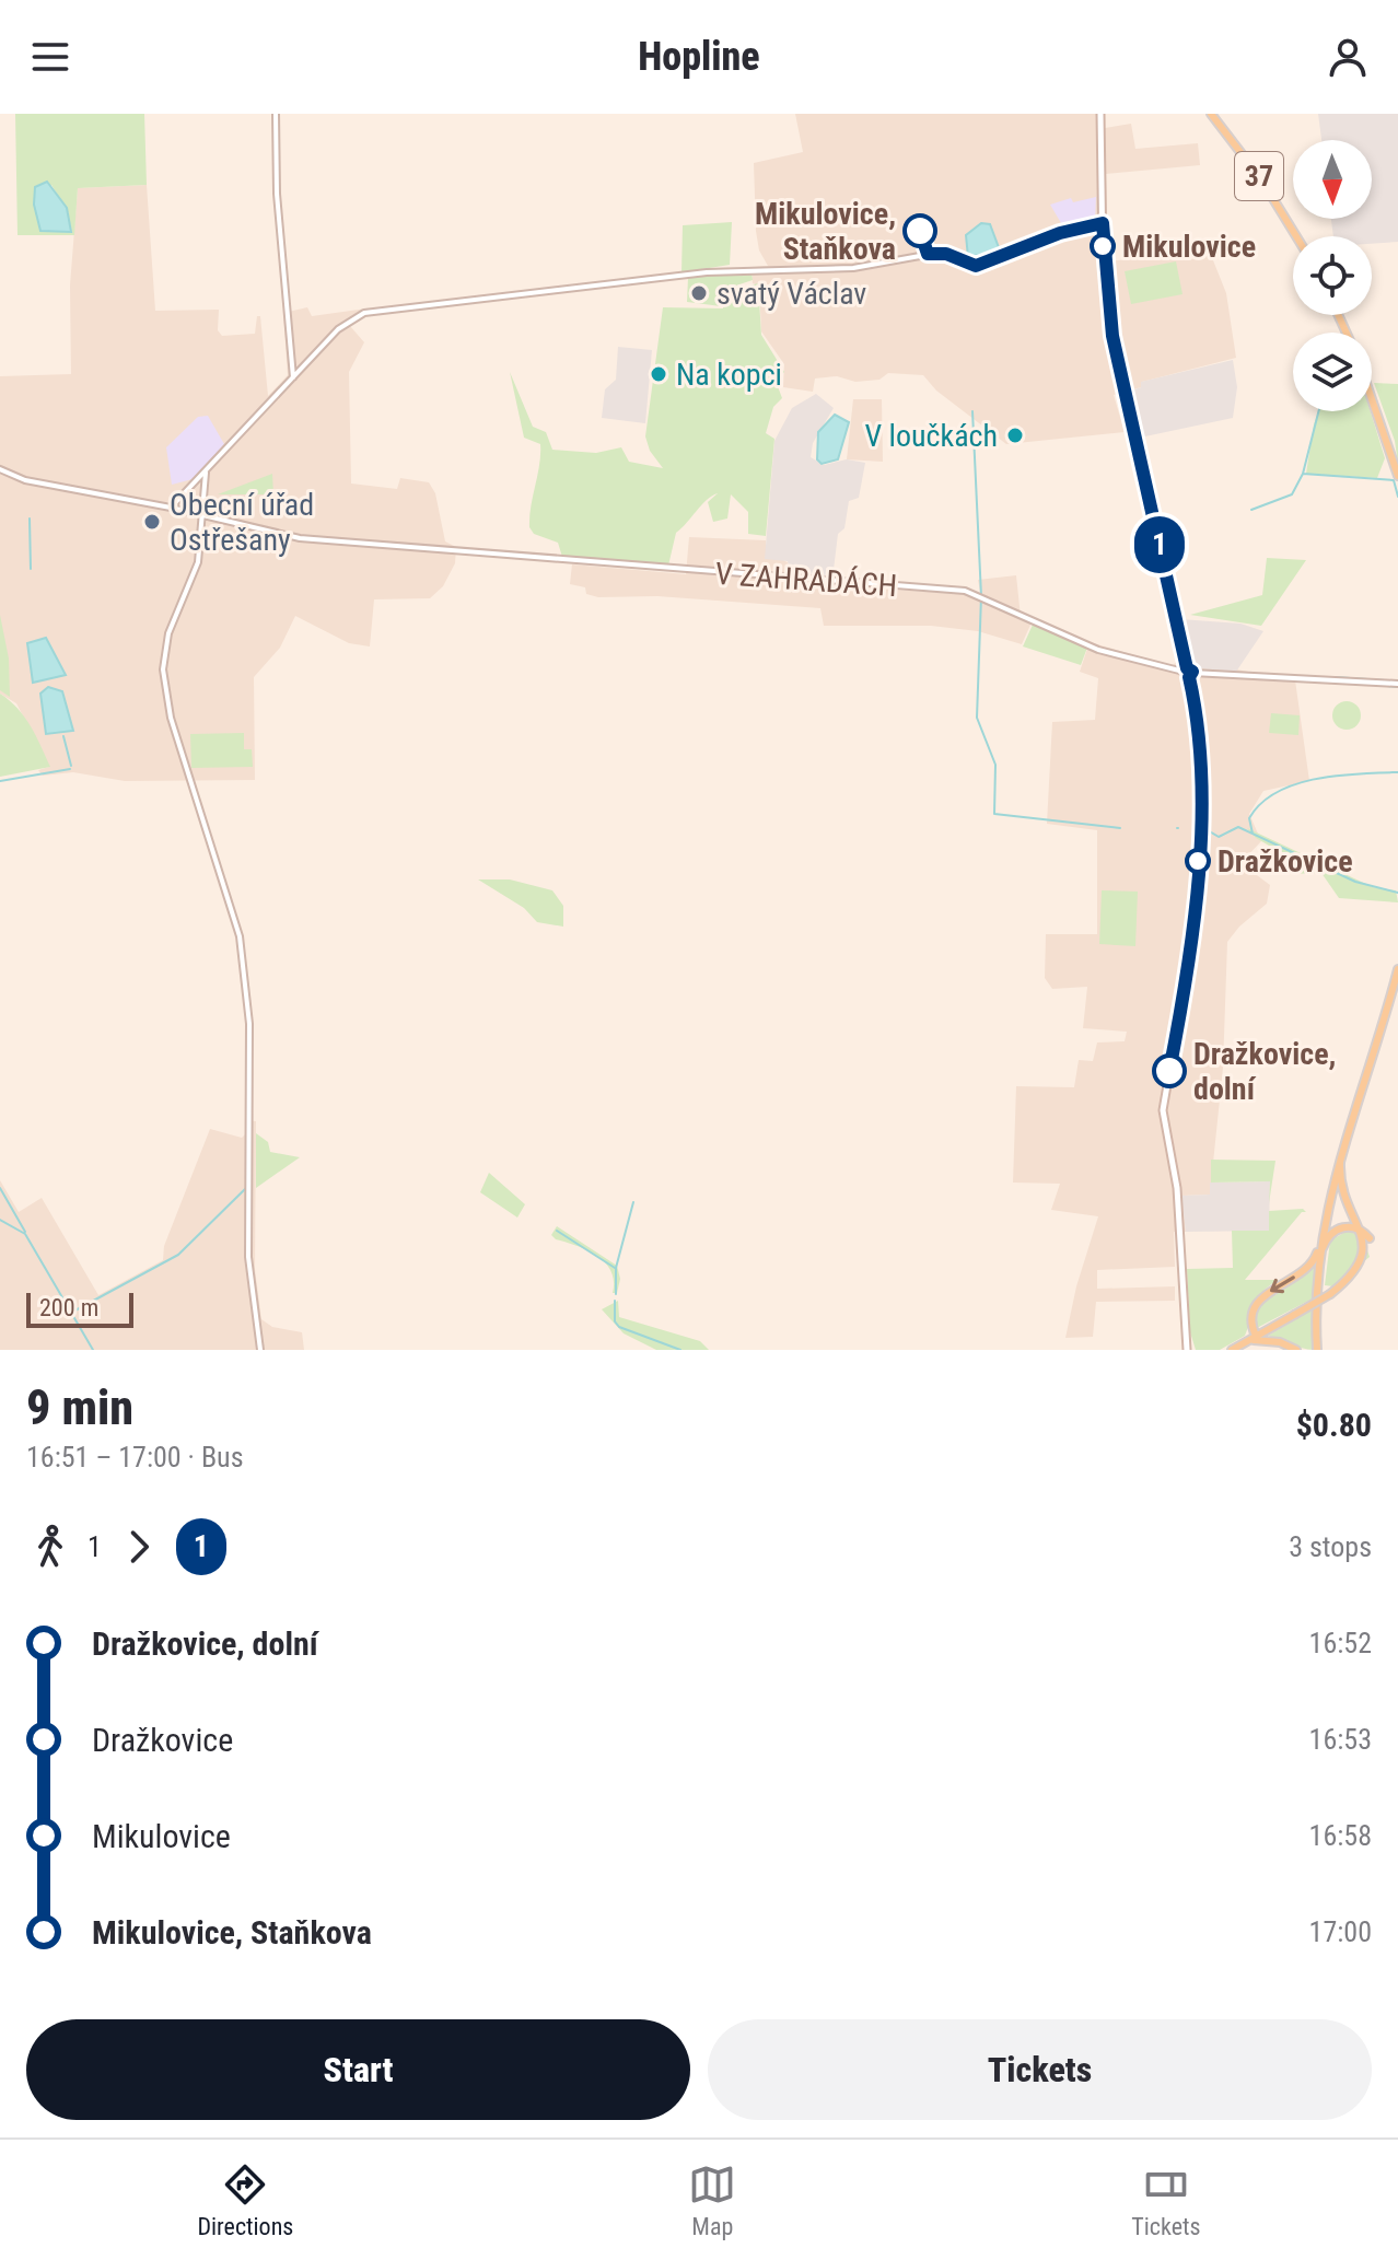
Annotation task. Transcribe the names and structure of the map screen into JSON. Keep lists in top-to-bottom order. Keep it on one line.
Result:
{"streets":{"main road":["37"],"street":["V ZAHRADÁCH"]},"places":["Mikulovice, Staňkova","Mikulovice","svatý Václav","Na kopci","V loučkách","Obecní úřad Ostřešany","Dražkovice","Dražkovice, dolní"],"lines":["bus line 1"],"scale_bar":"200 m","north":"bottom","page":{"header":"Hopline","on_map":"1","scale":"200 m","heading":["9 min","16:51 – 17:00 · Bus","$0.80"],"legs":["1","1","3 stops"],"list":[{"name":"Dražkovice, dolní","value":"16:52"},{"name":"Dražkovice","value":"16:53"},{"name":"Mikulovice","value":"16:58"},{"name":"Mikulovice, Staňkova","value":"17:00"}],"buttons":["Start","Tickets"],"tabs":["Directions","Map","Tickets"]}}
